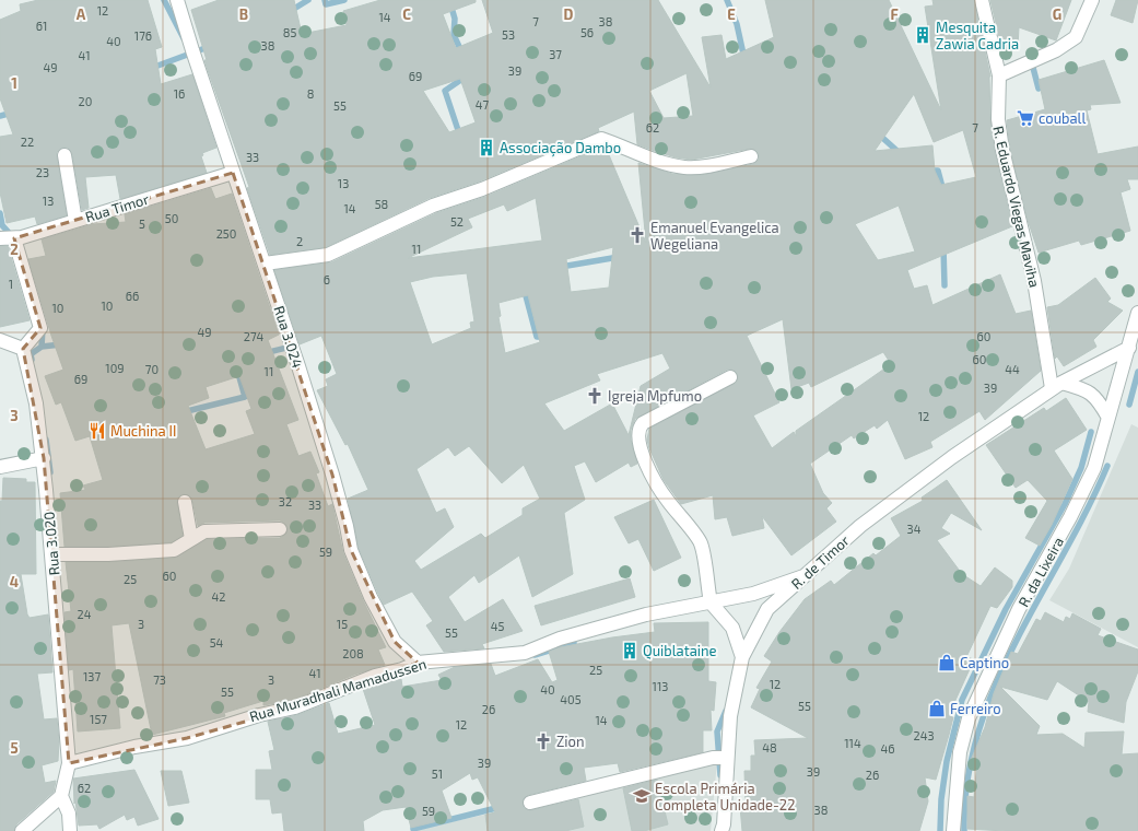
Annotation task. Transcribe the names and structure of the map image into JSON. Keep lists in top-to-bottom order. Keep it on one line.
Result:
{"streets":{"street":["R. Eduardo Viegas Maviha","Rua Timor","Rua 3.024","Rua 3.020","R. de Timor","R. da Lixeira","Rua Muradhali Mamadussen"]},"crossings":[["R. Eduardo Viegas Maviha","R. de Timor"],["Rua Timor","Rua 3.024"],["Rua 3.024","Rua Muradhali Mamadussen"],["Rua 3.020","Rua Muradhali Mamadussen"],["R. de Timor","R. da Lixeira"],["R. de Timor","Rua Muradhali Mamadussen"]],"places":{"building":["Mesquita Zawia Cadria","Associação Dambo","Quiblataine"],"supermarket":["couball"],"church":["Emanuel Evangelica Wegeliana","Igreja Mpfumo","Zion"],"restaurant":["Muchina II"],"shop":["Captino","Ferreiro"],"school or university":["Escola Primária Completa Unidade-22"]},"house_numbers":["12","14","7","38","61","85","56","53","176","40","38","37","41","49","39","69","16","8","20","47","55","62","7","22","33","23","13","13","58","14","50","52","5","250","2","11","6","1","66","10","10","49","274","60","60","109","70","44","11","69","39","12","32","33","34","59","60","25","42","24","3","15","45","55","54","208","25","41","137","73","3","12","113","40","55","405","55","26","157","14","12","243","114","48","46","39","39","51","26","62","38","59"],"grid":{"columns":["A","B","C","D","E","F","G"],"rows":["1","2","3","4","5"]}}
